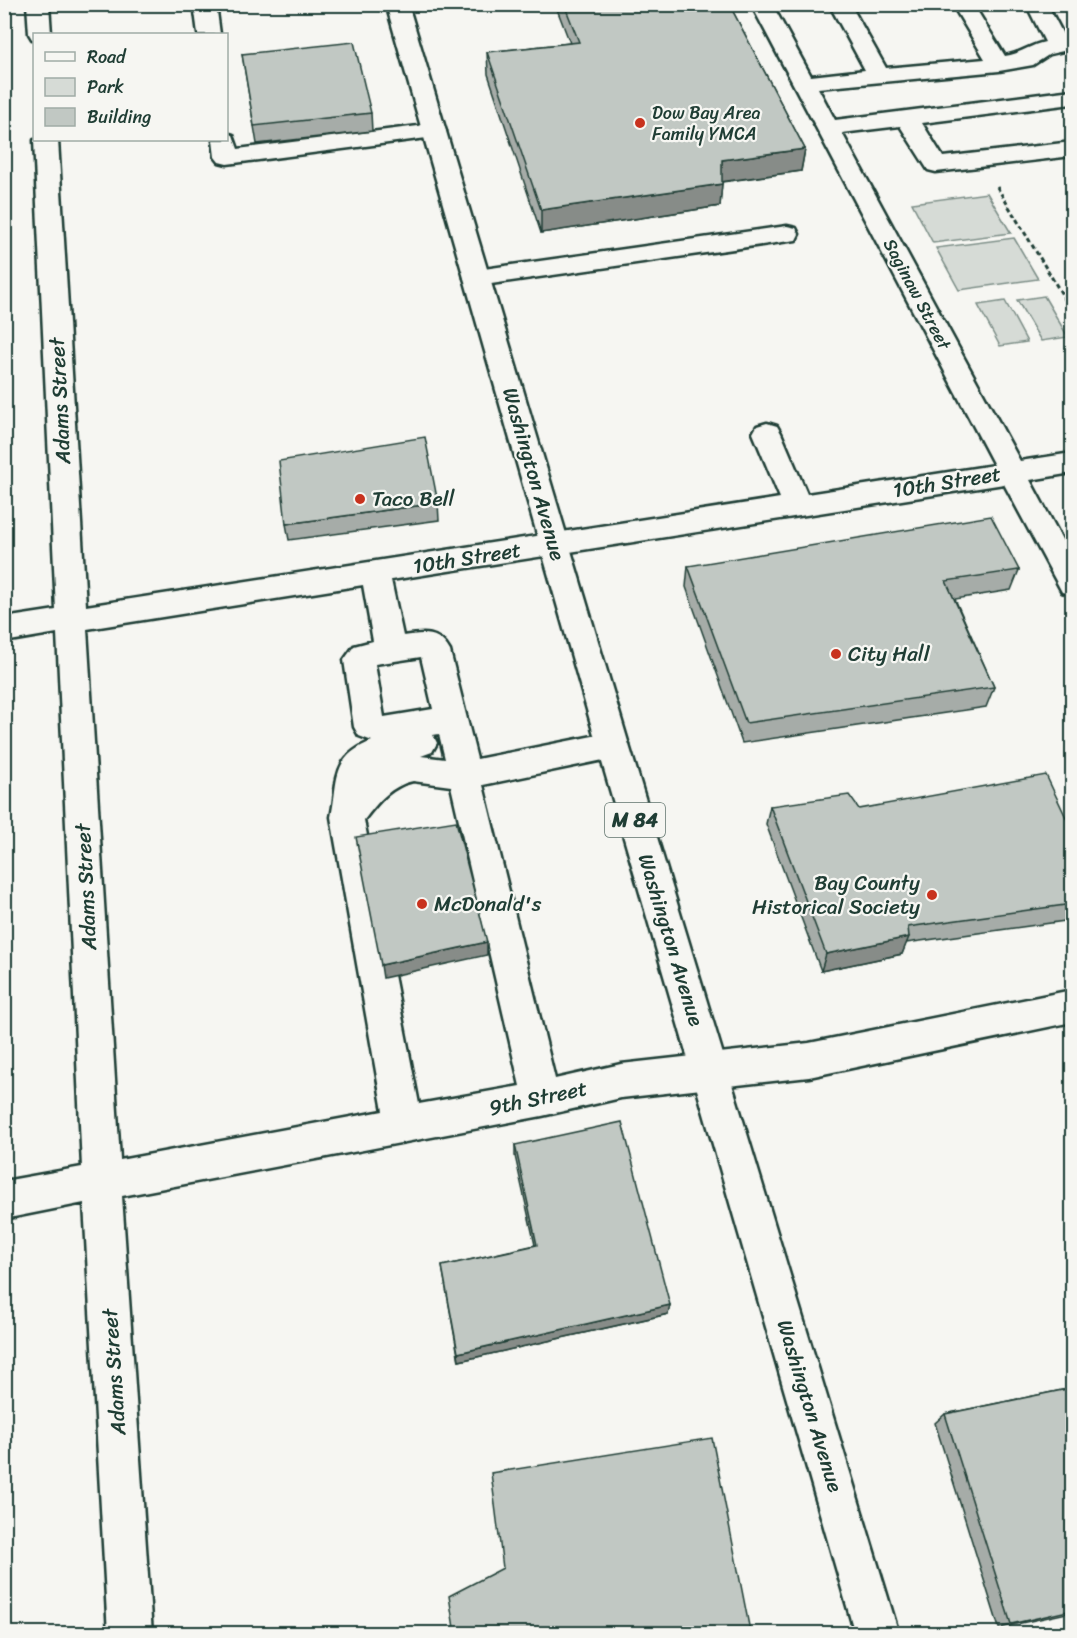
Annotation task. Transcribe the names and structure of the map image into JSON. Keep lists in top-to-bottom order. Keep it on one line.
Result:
{"streets":{"street":["Saginaw Street","Adams Street","Washington Avenue","10th Street","M 84","9th Street"]},"crossings":[["Saginaw Street","10th Street"],["Adams Street","10th Street"],["Adams Street","9th Street"],["Washington Avenue","10th Street"],["Washington Avenue","9th Street"]],"places":["Dow Bay Area Family YMCA","Taco Bell","City Hall","Bay County Historical Society","McDonald's"],"legend":["Road","Park","Building"]}
